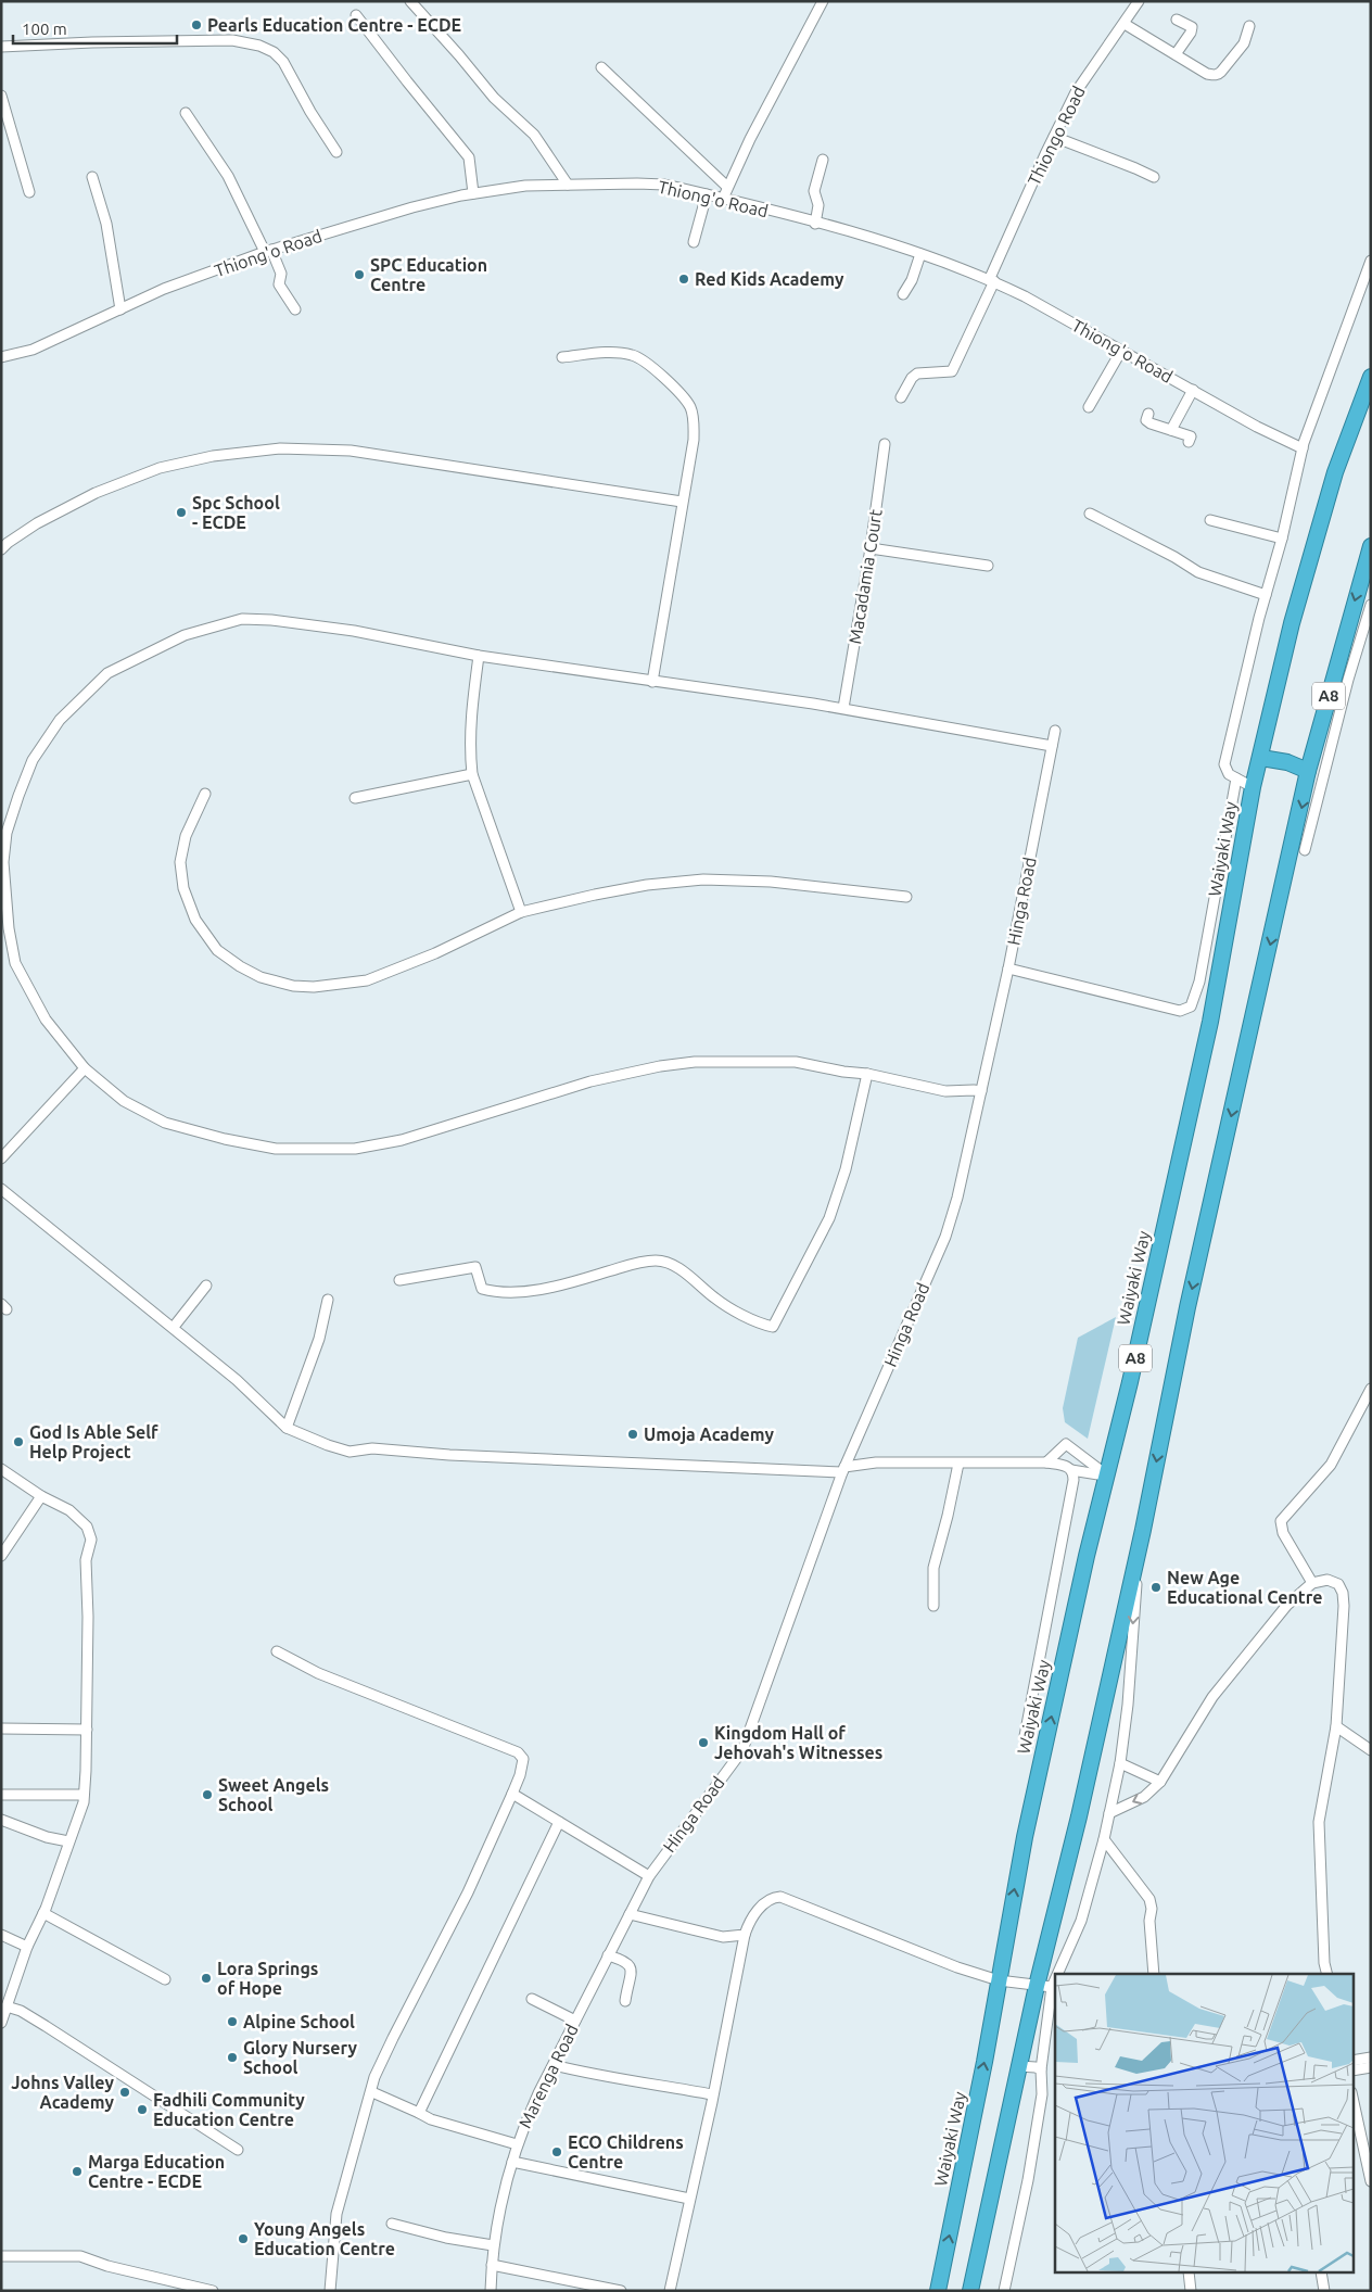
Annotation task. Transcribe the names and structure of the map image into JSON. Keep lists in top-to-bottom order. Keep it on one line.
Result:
{"streets":{"highway":["A8","Waiyaki Way"],"street":["Thiongo Road","Thiong'o Road","Macadamia Court","Hinga Road","Marenga Road"]},"crossings":[["Thiongo Road","Thiong'o Road"],["Hinga Road","Marenga Road"]],"places":["Pearls Education Centre - ECDE","SPC Education Centre","Red Kids Academy","Spc School - ECDE","Umoja Academy","God Is Able Self Help Project","New Age Educational Centre","Kingdom Hall of Jehovah's Witnesses","Sweet Angels School","Lora Springs of Hope","Alpine School","Glory Nursery School","Johns Valley Academy","Fadhili Community Education Centre","ECO Childrens Centre","Marga Education Centre - ECDE","Young Angels Education Centre"],"scale_bar":"100 m"}
